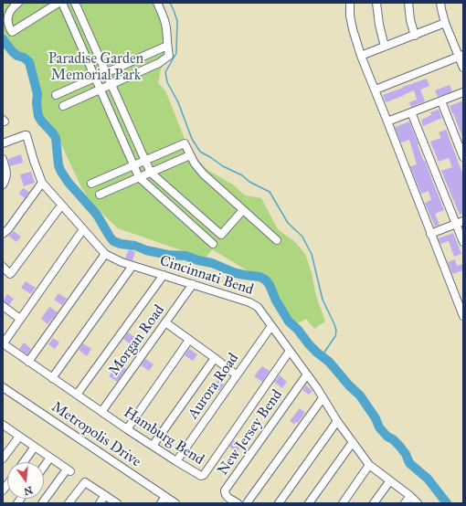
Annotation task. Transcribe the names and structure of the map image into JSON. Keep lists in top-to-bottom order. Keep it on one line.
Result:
{"streets":{"street":["Cincinnati Bend","Morgan Road","Aurora Road","New Jersey Bend","Metropolis Drive","Hamburg Bend"]},"crossings":[["Cincinnati Bend","Morgan Road"],["Cincinnati Bend","Aurora Road"],["Cincinnati Bend","New Jersey Bend"],["Cincinnati Bend","Hamburg Bend"],["Morgan Road","Hamburg Bend"],["Aurora Road","Hamburg Bend"]],"parks":["Paradise Garden Memorial Park"],"north":"bottom"}
